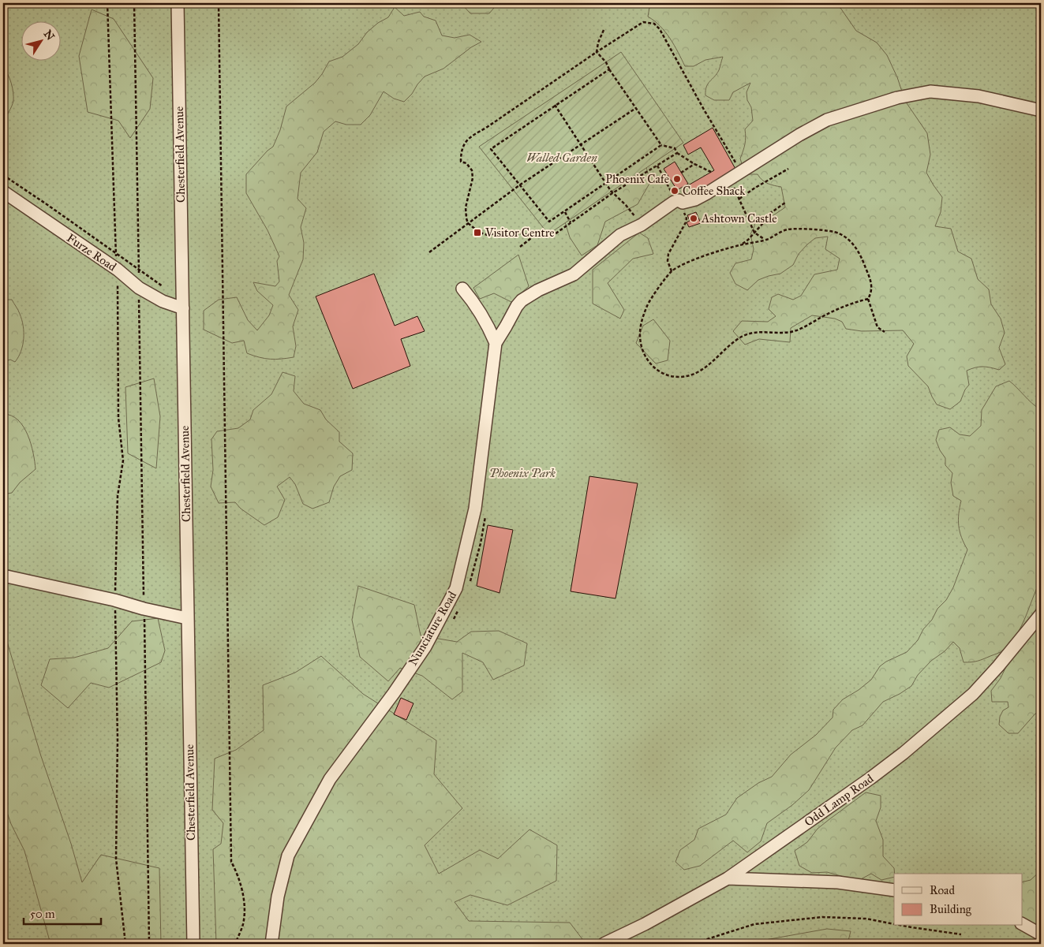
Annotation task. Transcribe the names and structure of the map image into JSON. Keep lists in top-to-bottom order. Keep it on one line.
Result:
{"streets":{"street":["Chesterfield Avenue","Furze Road","Nunciature Road","Odd Lamp Road"]},"crossings":[["Chesterfield Avenue","Furze Road"]],"parks":["Walled Garden","Phoenix Park"],"places":{"other":["Phoenix Cafe","Coffee Shack","Ashtown Castle"],"transit":["Visitor Centre"]},"legend":["Road","Building"],"scale_bar":"50 m","north":"top right"}
